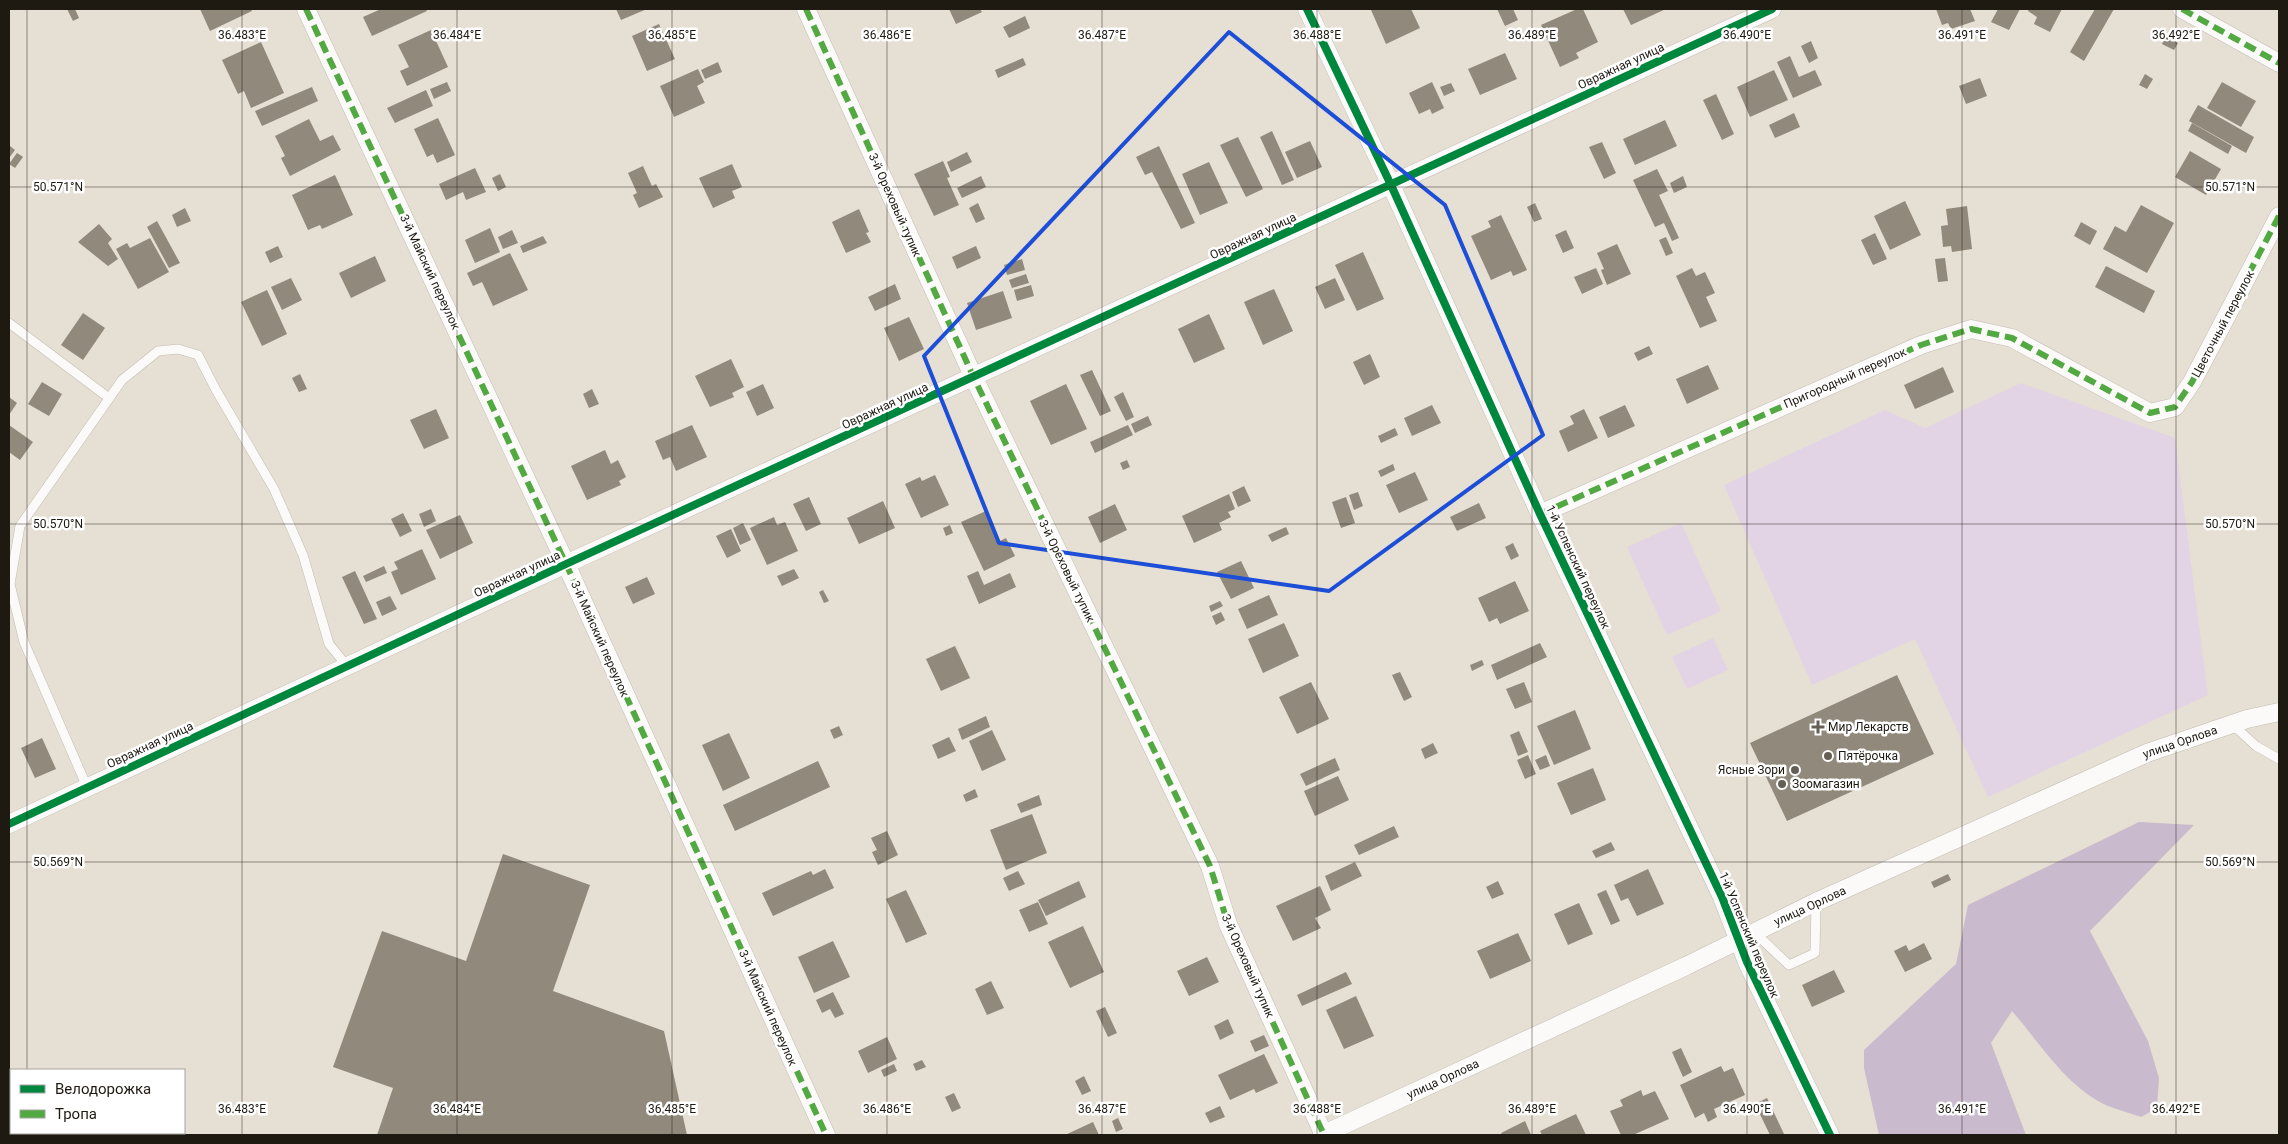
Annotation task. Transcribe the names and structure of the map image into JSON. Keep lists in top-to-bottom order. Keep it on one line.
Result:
{"streets":{"street":["Овражная улица","3-й Ореховый тупик","3-й Майский переулок","Цветочный переулок","Пригородный переулок","1-й Успенский переулок","улица Орлова"]},"crossings":[["Овражная улица","3-й Ореховый тупик"],["Овражная улица","3-й Майский переулок"],["Овражная улица","1-й Успенский переулок"],["3-й Ореховый тупик","улица Орлова"],["Цветочный переулок","Пригородный переулок"],["Пригородный переулок","1-й Успенский переулок"],["1-й Успенский переулок","улица Орлова"]],"places":{"health":["Мир Лекарств"],"other":["Пятёрочка","Ясные Зори","Зоомагазин"]},"legend":["Велодорожка","Тропа"],"coordinates":["36.483°E","36.484°E","36.485°E","36.486°E","36.487°E","36.488°E","36.489°E","36.490°E","36.491°E","36.492°E","50.571°N","50.570°N","50.569°N"]}
